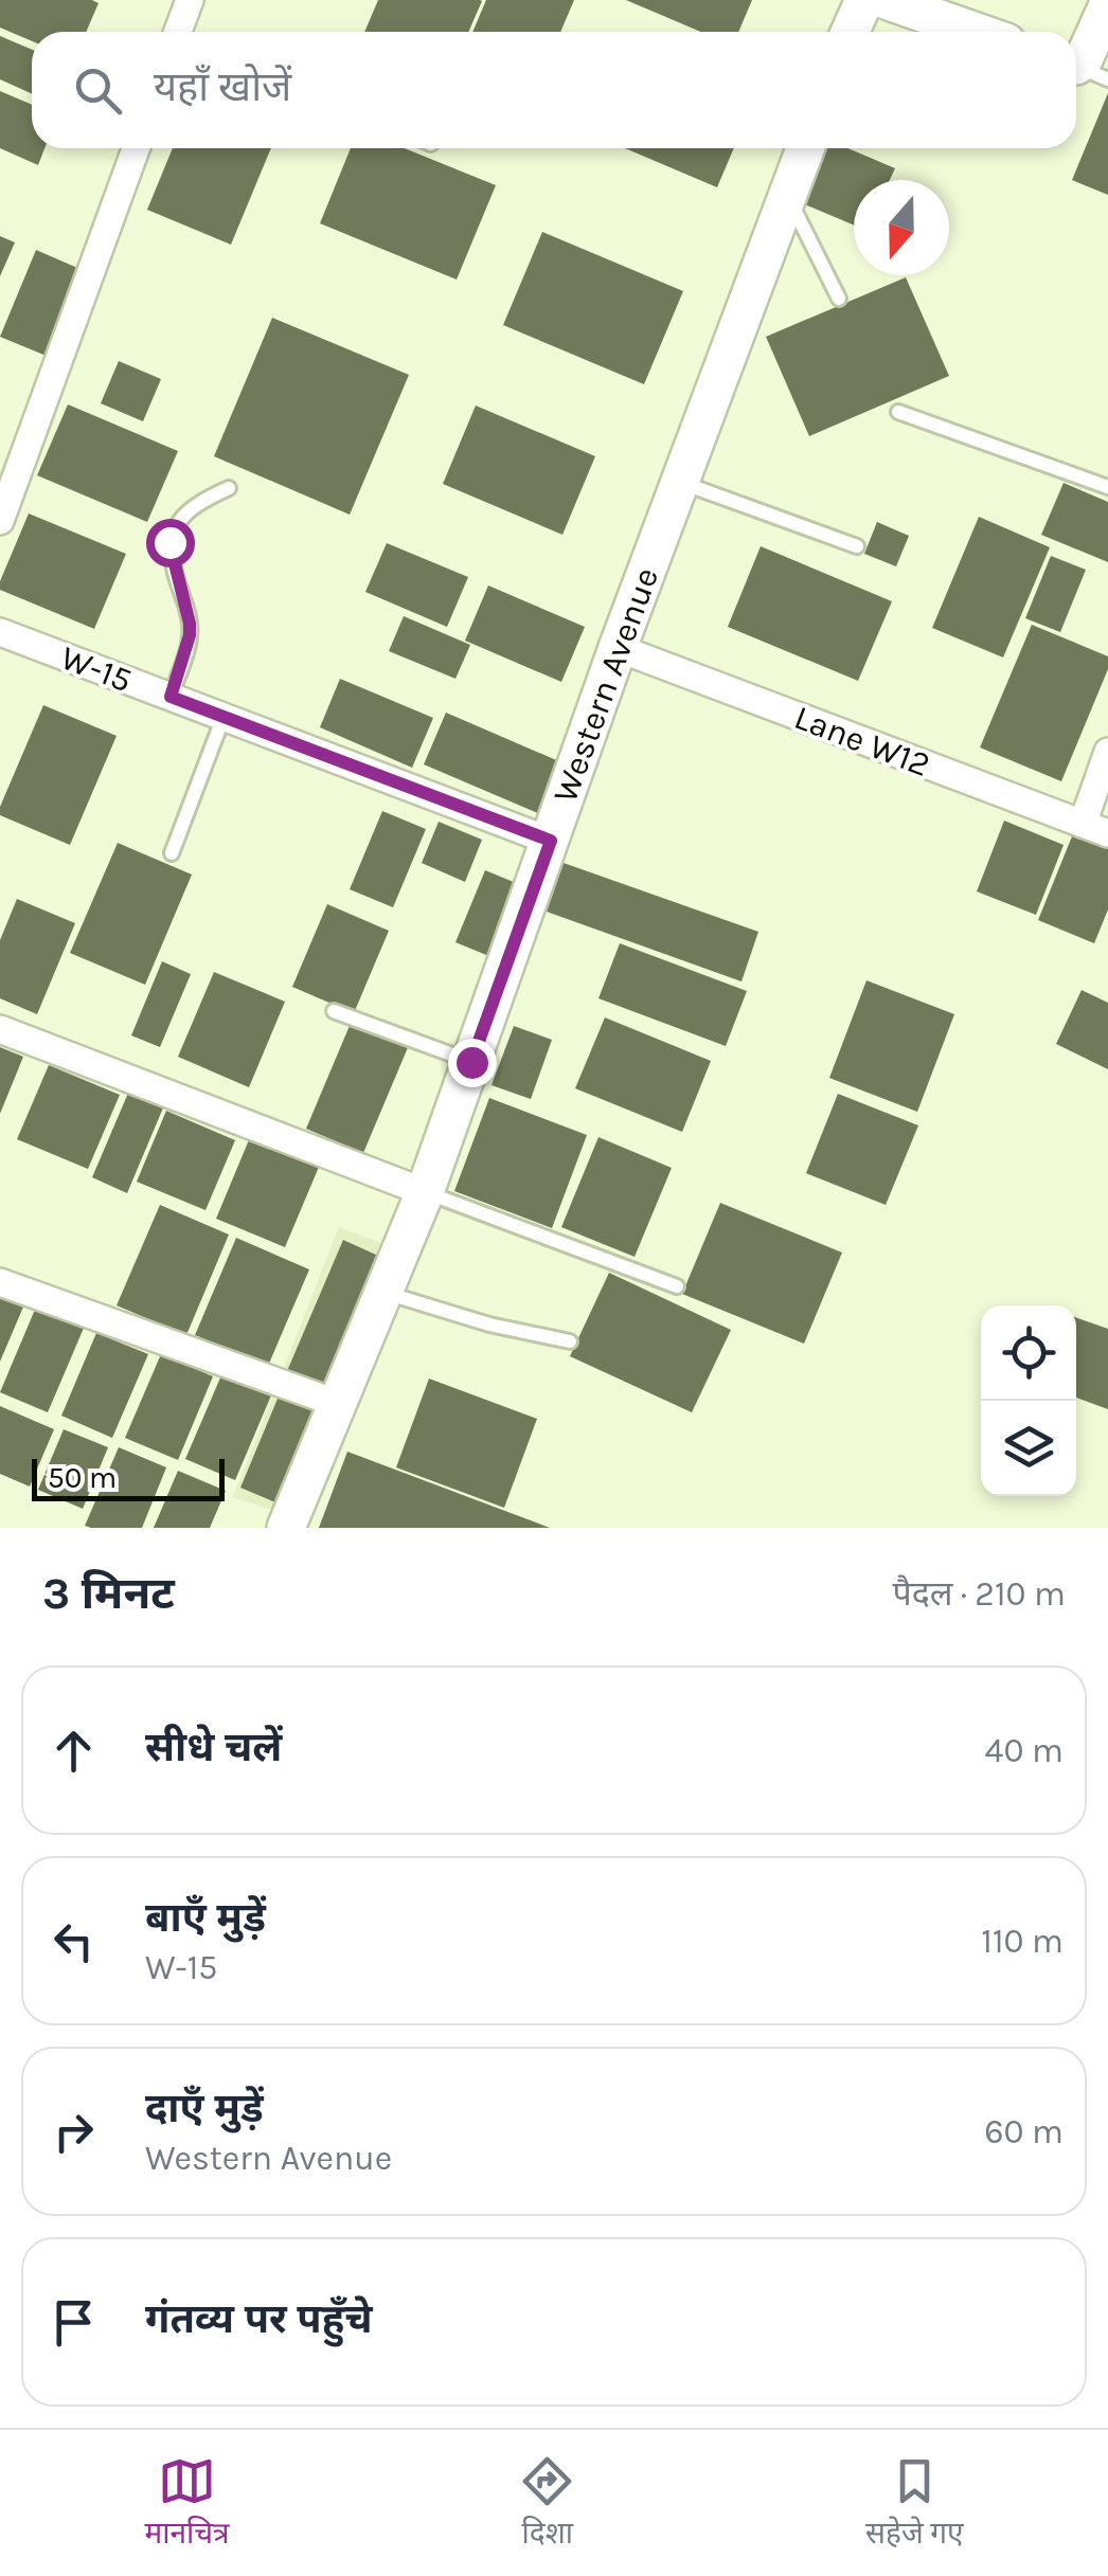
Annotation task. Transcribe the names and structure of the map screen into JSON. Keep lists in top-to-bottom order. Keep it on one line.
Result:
{"streets":{"street":["W-15","Western Avenue","Lane W12"]},"crossings":[["W-15","Western Avenue"],["Western Avenue","Lane W12"]],"scale_bar":"50 m","north":"bottom","page":{"search":"यहाँ खोजें","scale":"50 m","heading":["3 मिनट","पैदल · 210 m"],"list":[["सीधे चलें","40 m"],["बाएँ मुड़ें","W-15","110 m"],["दाएँ मुड़ें","Western Avenue","60 m"],"गंतव्य पर पहुँचे"],"nav":["मानचित्र","दिशा","सहेजे गए"]}}
